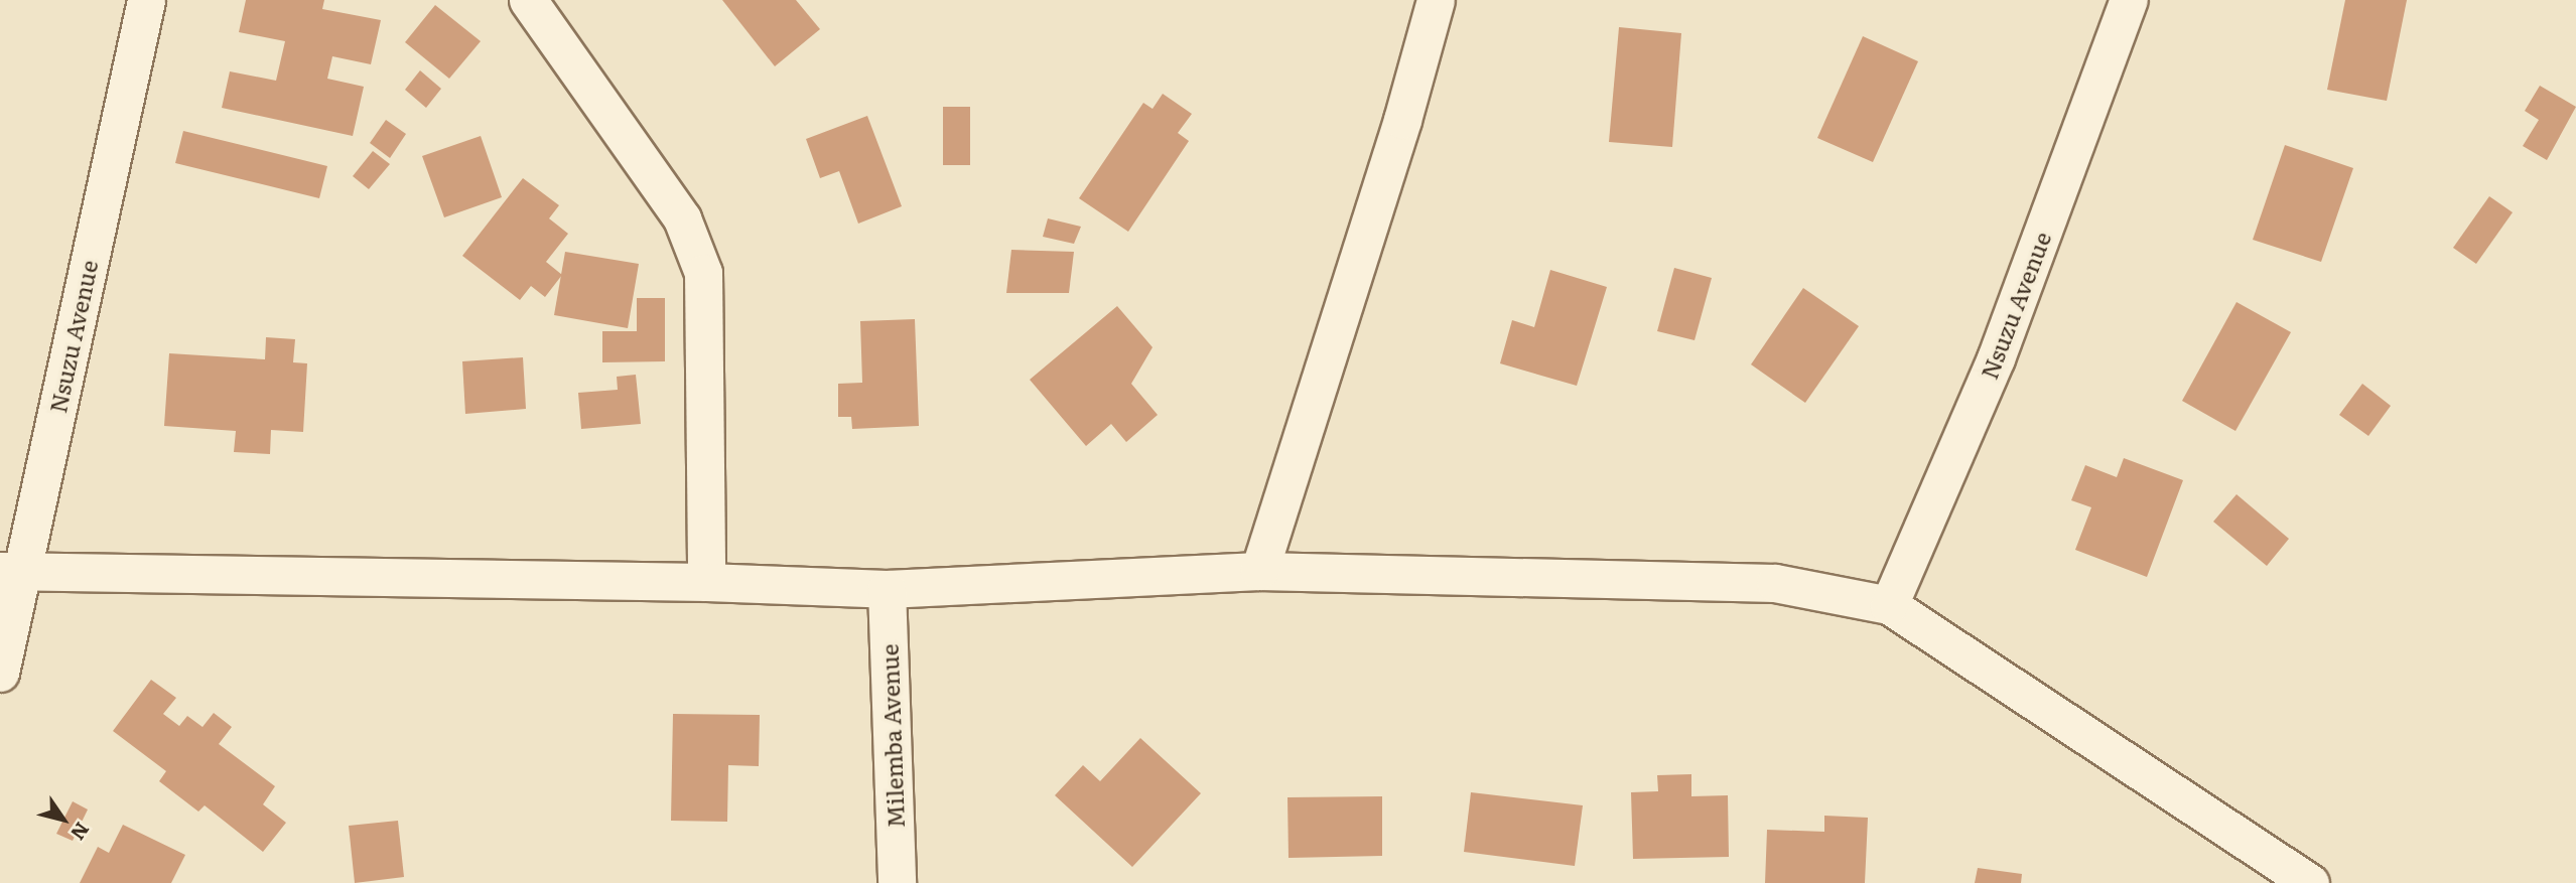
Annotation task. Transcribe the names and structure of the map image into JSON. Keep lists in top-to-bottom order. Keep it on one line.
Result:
{"streets":{"street":["Nsuzu Avenue","Milemba Avenue"]},"north":"bottom right"}
